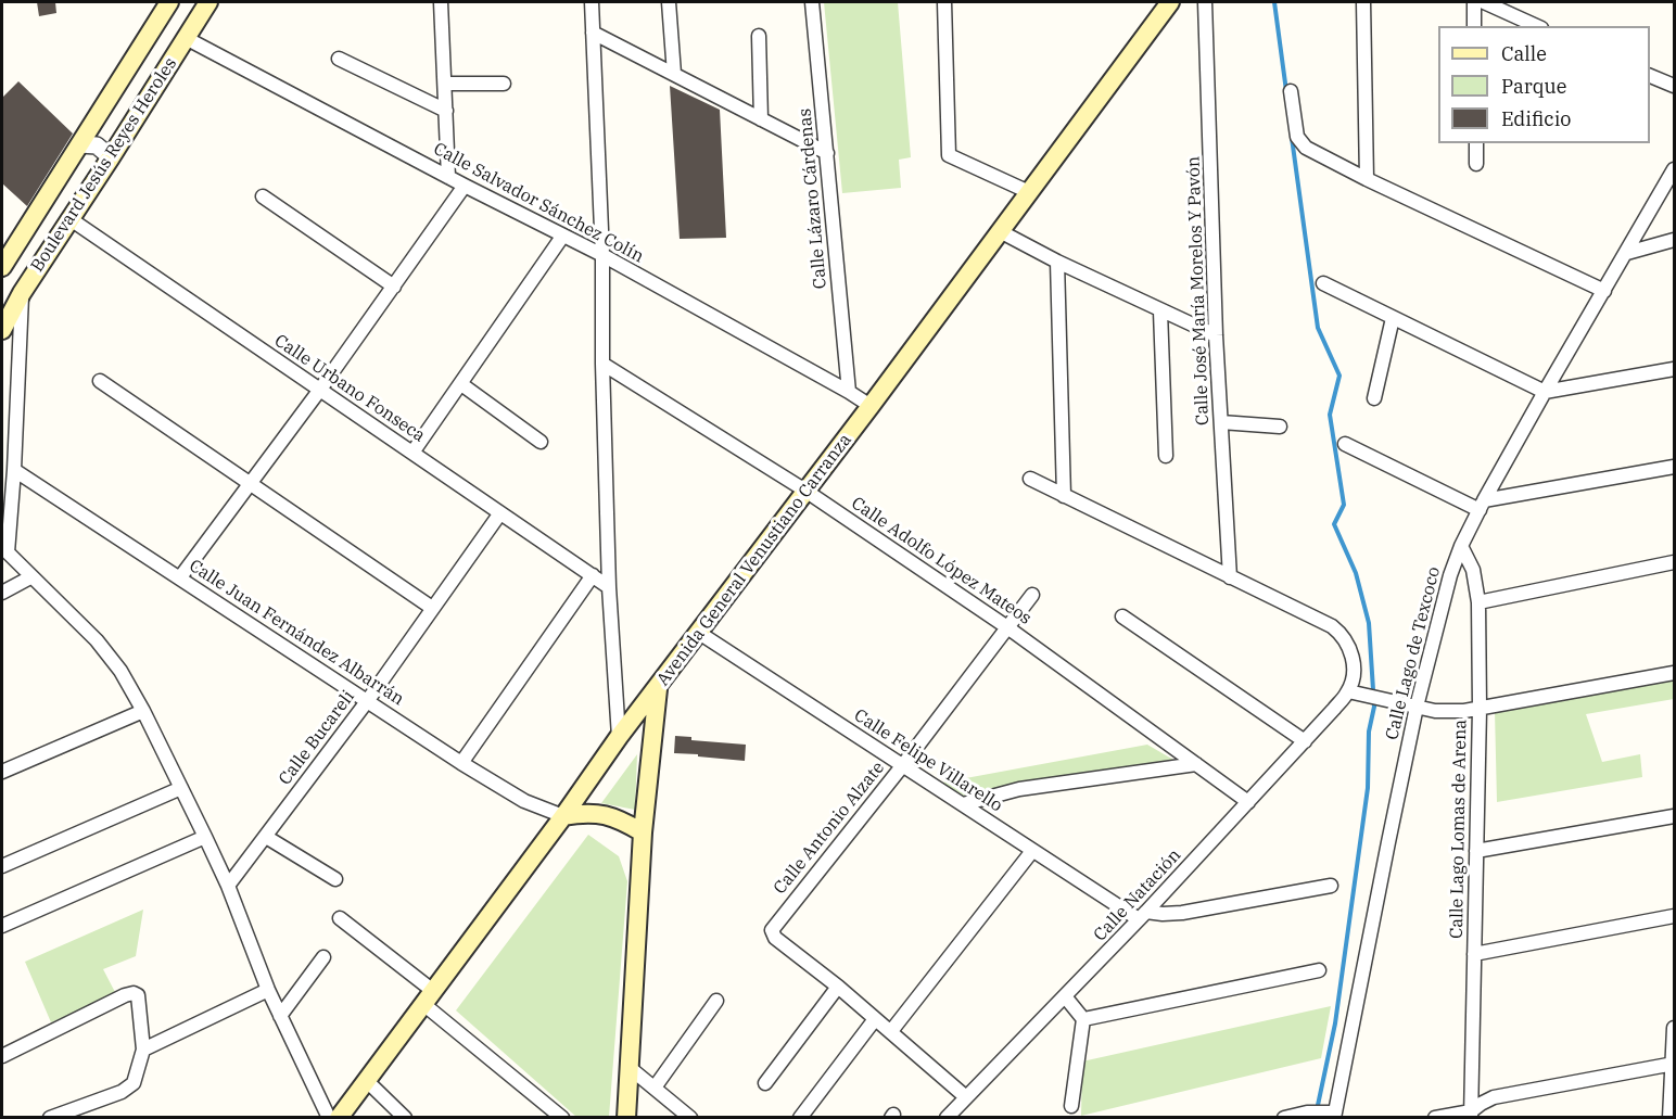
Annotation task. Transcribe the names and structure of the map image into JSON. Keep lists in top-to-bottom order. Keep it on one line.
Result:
{"streets":{"main road":["Boulevard Jesús Reyes Heroles","Avenida General Venustiano Carranza"],"street":["Calle Lázaro Cárdenas","Calle Salvador Sánchez Colín","Calle José María Morelos Y Pavón","Calle Urbano Fonseca","Calle Adolfo López Mateos","Calle Juan Fernández Albarrán","Calle Lago de Texcoco","Calle Bucareli","Calle Felipe Villarello","Calle Antonio Alzate","Calle Lago Lomas de Arena","Calle Natación"]},"crossings":[["Boulevard Jesús Reyes Heroles","Calle Salvador Sánchez Colín"],["Boulevard Jesús Reyes Heroles","Calle Urbano Fonseca"],["Calle Lázaro Cárdenas","Calle Salvador Sánchez Colín"],["Calle Salvador Sánchez Colín","Avenida General Venustiano Carranza"],["Calle Urbano Fonseca","Calle Bucareli"],["Avenida General Venustiano Carranza","Calle Adolfo López Mateos"],["Avenida General Venustiano Carranza","Calle Juan Fernández Albarrán"],["Avenida General Venustiano Carranza","Calle Felipe Villarello"],["Calle Adolfo López Mateos","Calle Antonio Alzate"],["Calle Adolfo López Mateos","Calle Natación"],["Calle Juan Fernández Albarrán","Calle Bucareli"],["Calle Lago de Texcoco","Calle Lago Lomas de Arena"],["Calle Felipe Villarello","Calle Antonio Alzate"],["Calle Felipe Villarello","Calle Natación"]],"legend":["Calle","Parque","Edificio"]}
